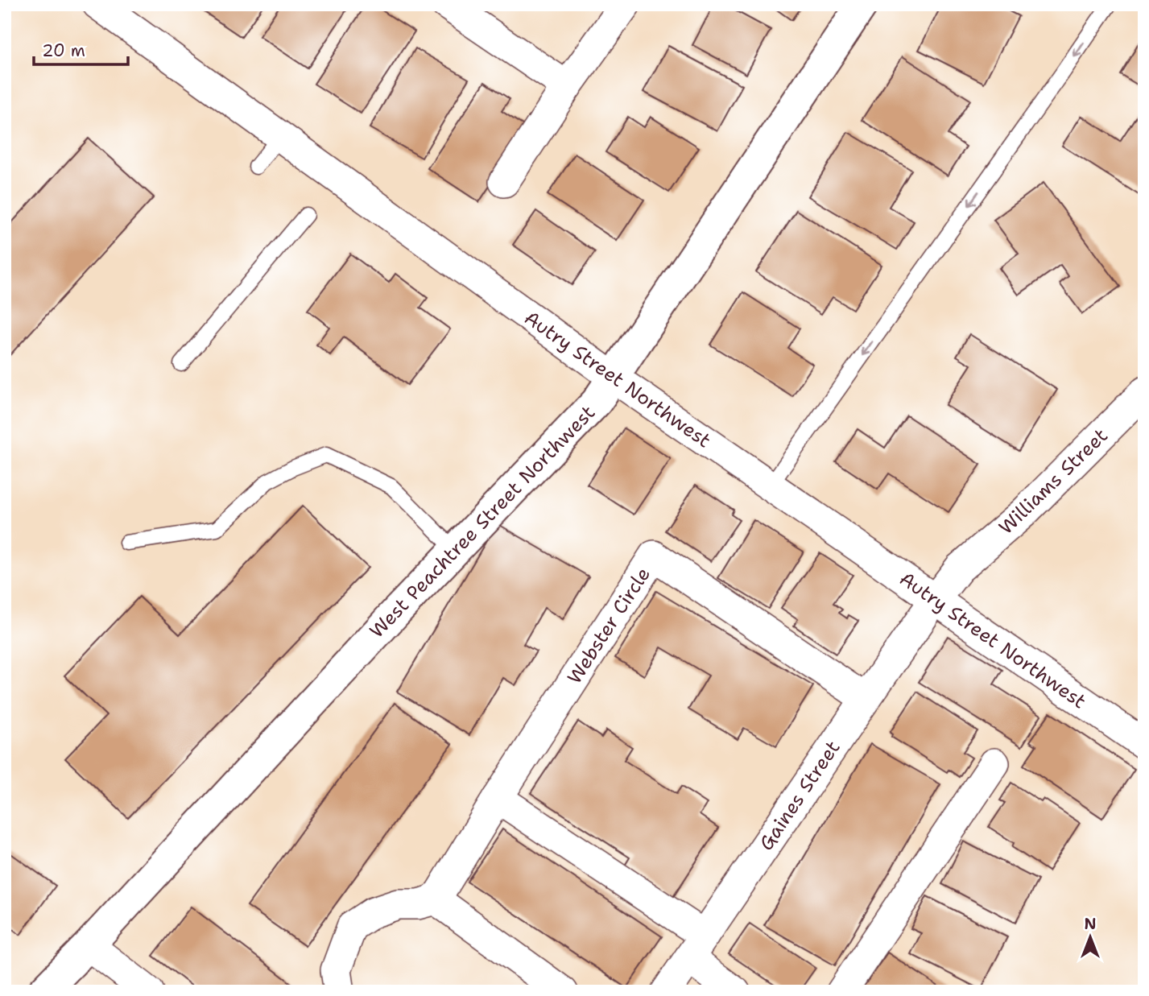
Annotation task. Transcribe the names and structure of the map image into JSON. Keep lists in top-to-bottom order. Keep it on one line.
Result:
{"streets":{"street":["Autry Street Northwest","Williams Street","West Peachtree Street Northwest","Webster Circle","Gaines Street"]},"crossings":[["Autry Street Northwest","Williams Street"],["Autry Street Northwest","West Peachtree Street Northwest"],["Autry Street Northwest","Gaines Street"],["Williams Street","Gaines Street"],["Webster Circle","Gaines Street"]],"scale_bar":"20 m","north":"top"}
